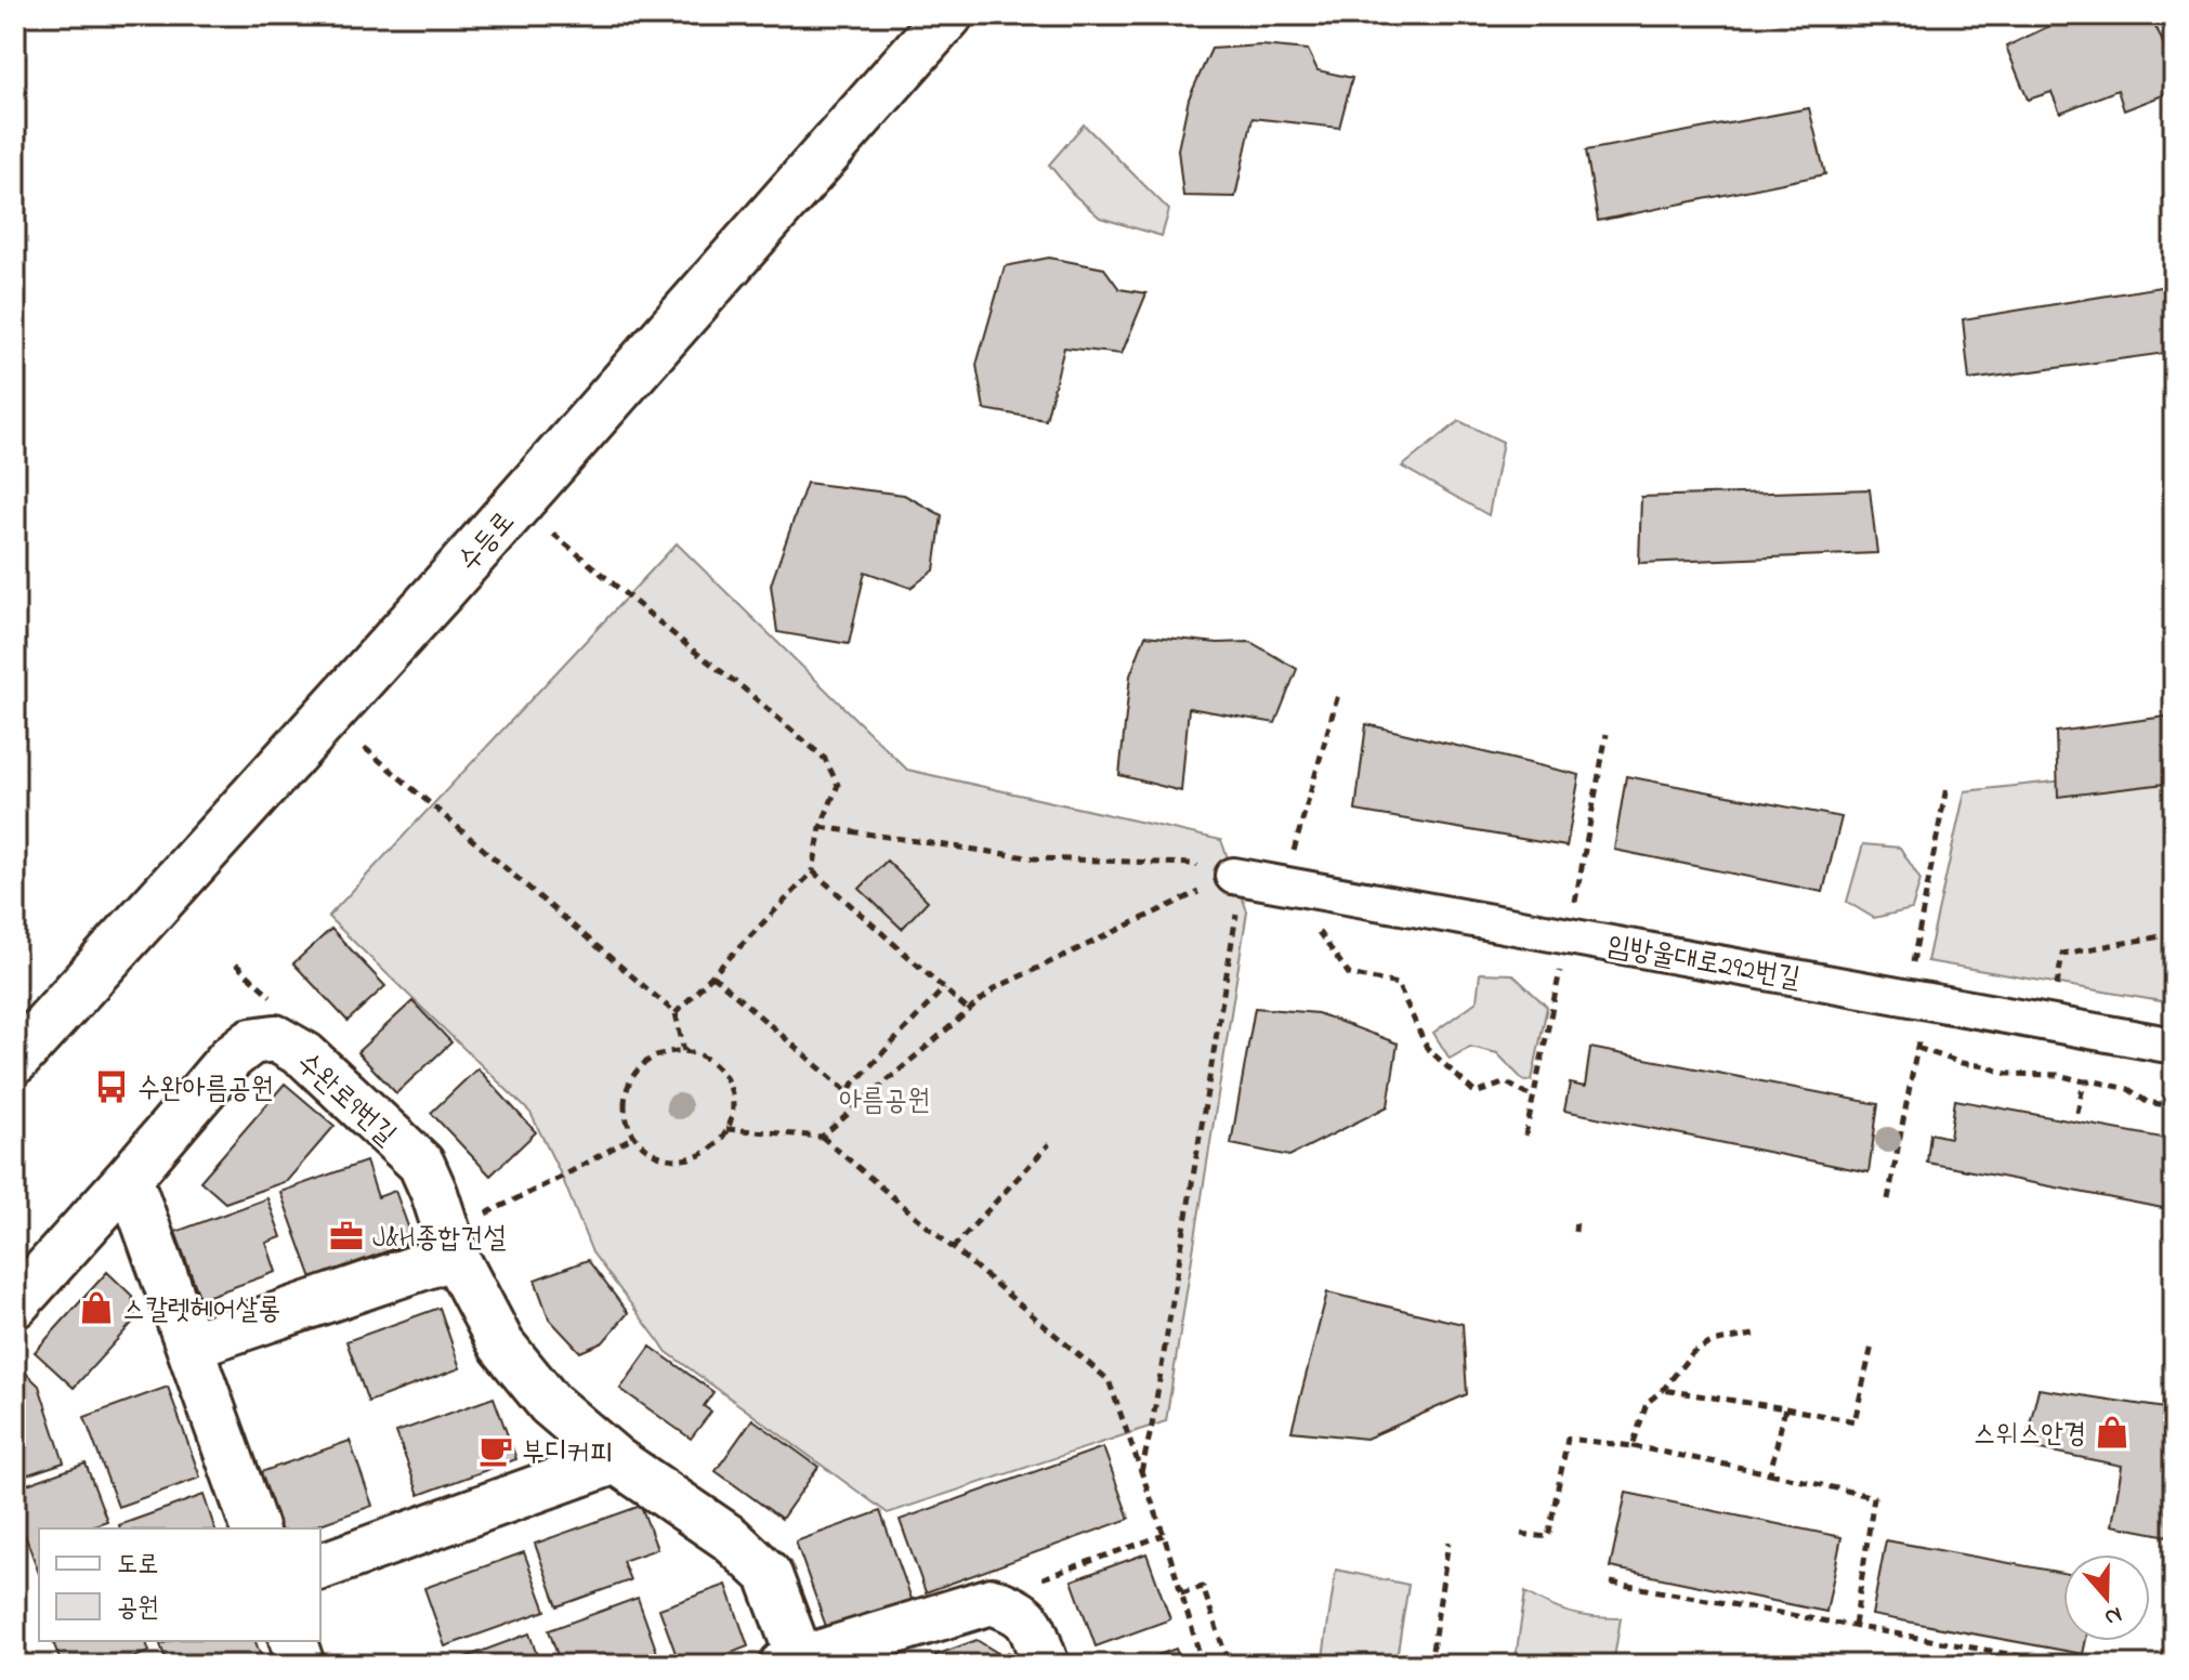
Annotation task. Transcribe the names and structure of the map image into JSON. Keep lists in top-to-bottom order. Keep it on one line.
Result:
{"streets":{"street":["수등로","임방울대로292번길","수완로9번길"]},"parks":["아름공원"],"places":{"bus stop":["수완아름공원"],"office":["J&H종합건설"],"shop":["스칼렛헤어살롱","스위스안경"],"cafe":["부디커피"]},"legend":["도로","공원"],"north":"bottom"}
